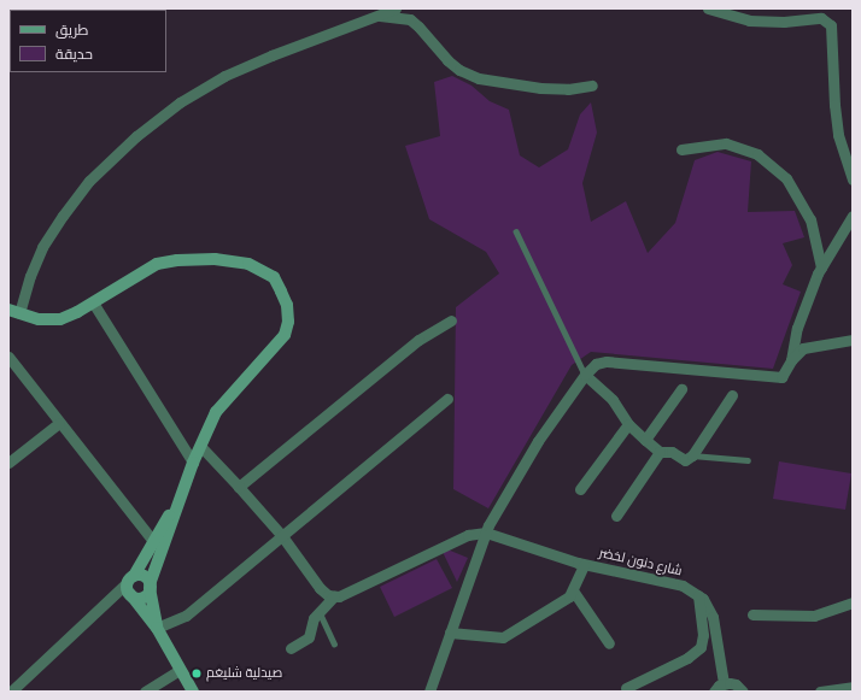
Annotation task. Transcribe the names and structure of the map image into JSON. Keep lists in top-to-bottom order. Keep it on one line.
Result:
{"streets":{"street":["شارع دنون لخضر"]},"places":["صيدلية شليغم"],"legend":["طريق","حديقة"]}
